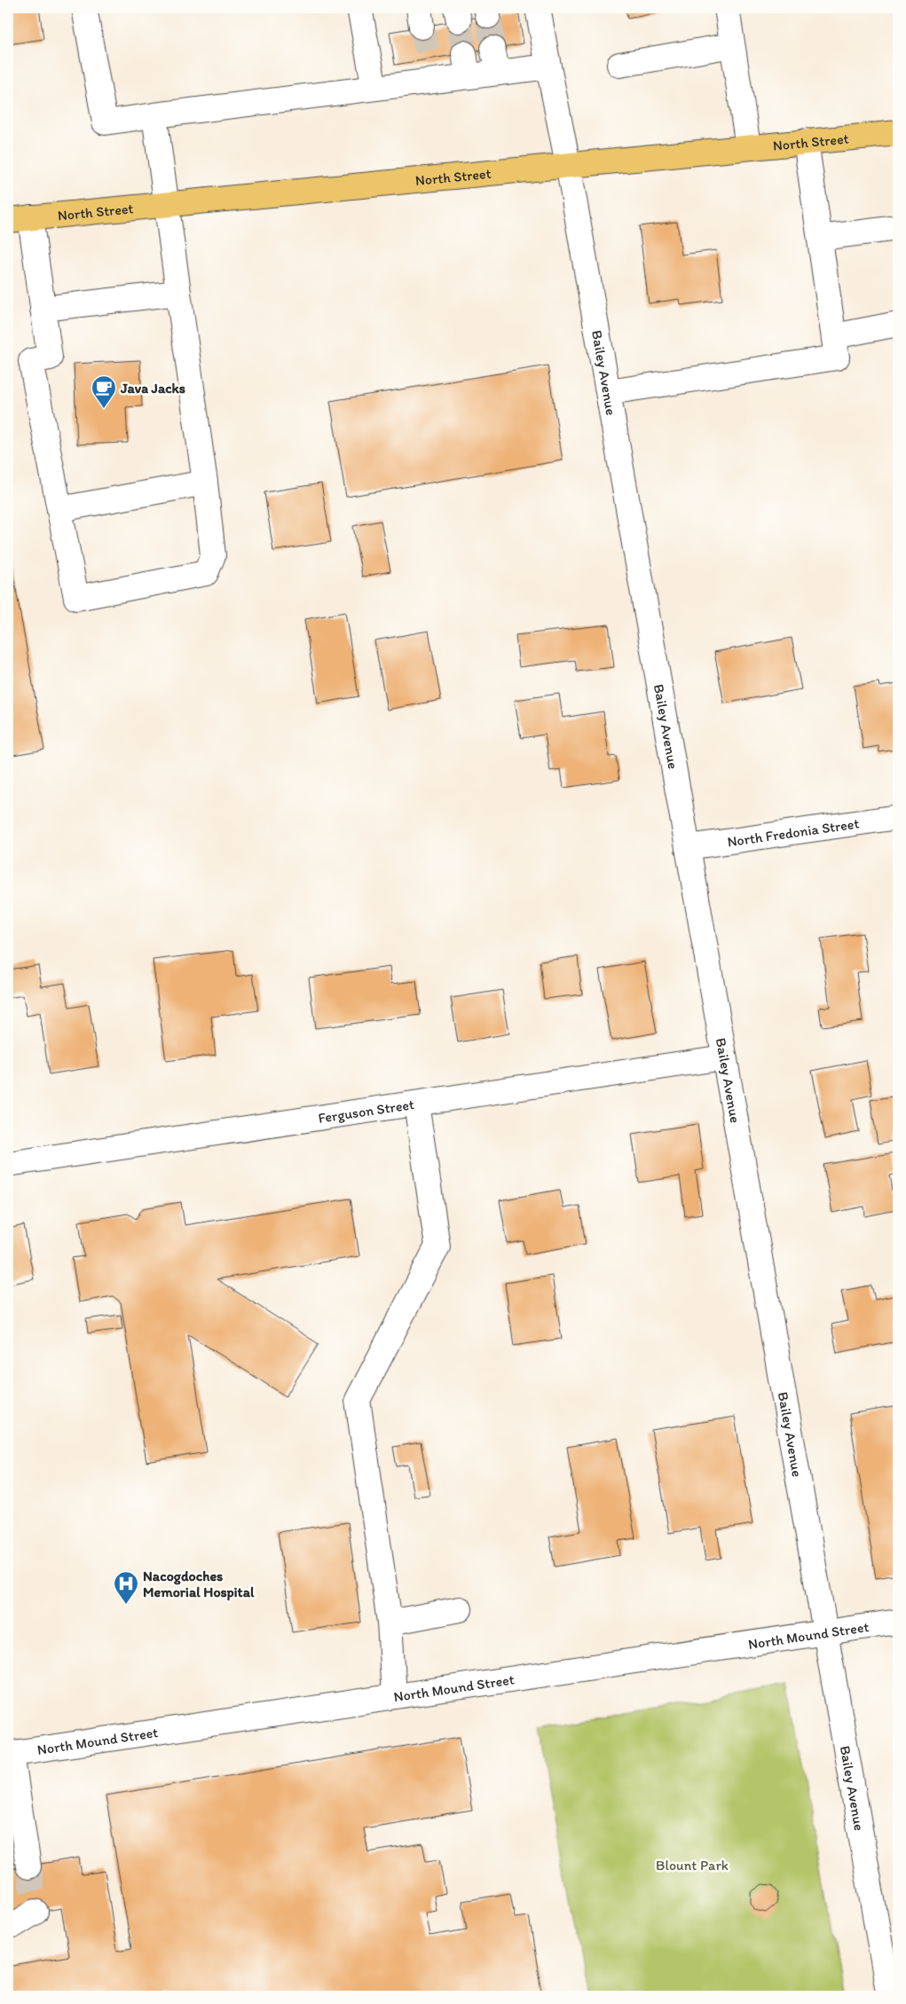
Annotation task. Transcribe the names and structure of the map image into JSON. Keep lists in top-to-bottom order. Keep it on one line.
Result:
{"streets":{"main road":["North Street"],"street":["Bailey Avenue","North Fredonia Street","Ferguson Street","North Mound Street"]},"crossings":[["North Street","Bailey Avenue"],["Bailey Avenue","North Fredonia Street"],["Bailey Avenue","Ferguson Street"],["Bailey Avenue","North Mound Street"]],"parks":["Blount Park"],"places":{"cafe":["Java Jacks"],"hospital":["Nacogdoches Memorial Hospital"]}}
